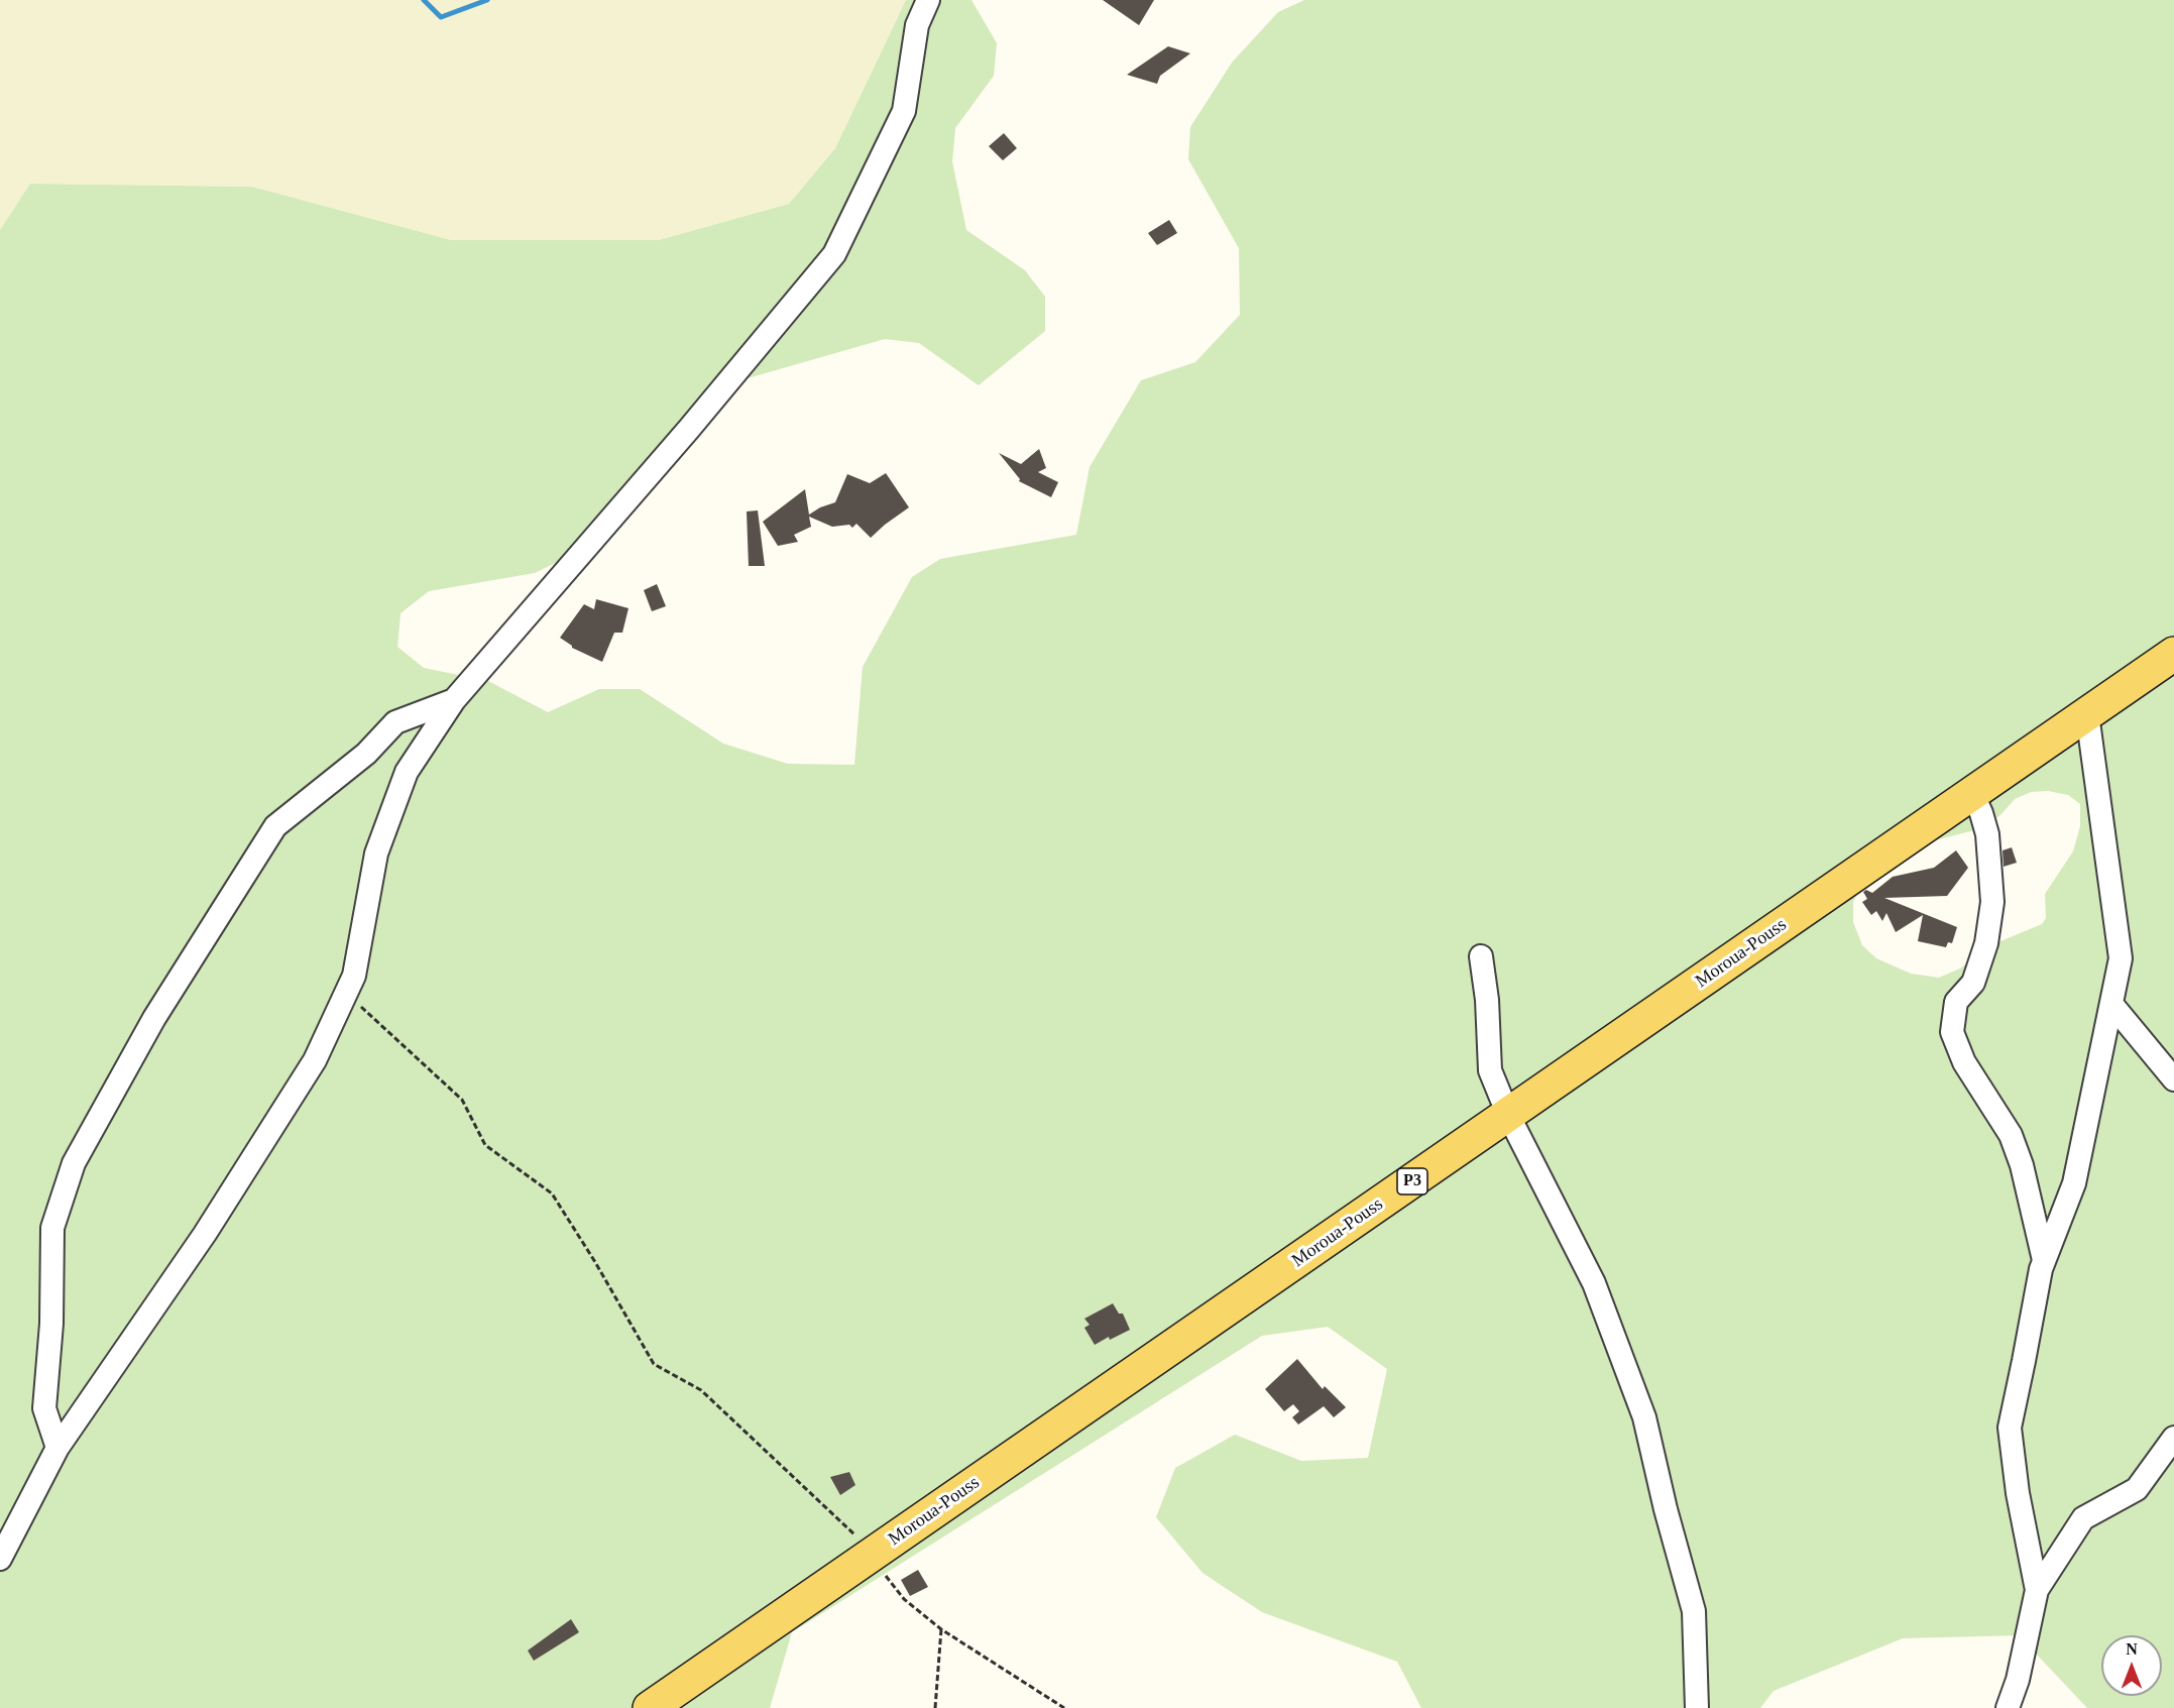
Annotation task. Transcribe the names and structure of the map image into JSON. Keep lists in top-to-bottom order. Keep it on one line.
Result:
{"streets":{"main road":["Moroua-Pouss","P3"]},"north":"top"}
